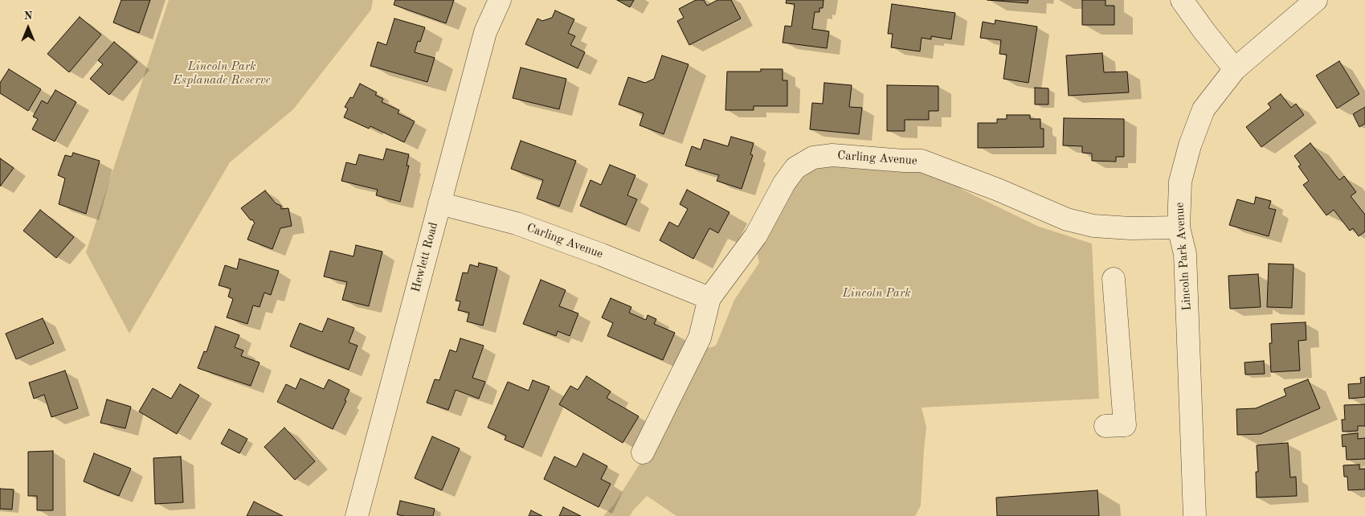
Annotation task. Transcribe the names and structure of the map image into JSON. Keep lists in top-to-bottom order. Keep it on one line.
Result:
{"streets":{"street":["Carling Avenue","Lincoln Park Avenue","Hewlett Road"]},"crossings":[["Carling Avenue","Lincoln Park Avenue"],["Carling Avenue","Hewlett Road"]],"parks":["Lincoln Park Esplanade Reserve","Lincoln Park"],"north":"top"}
